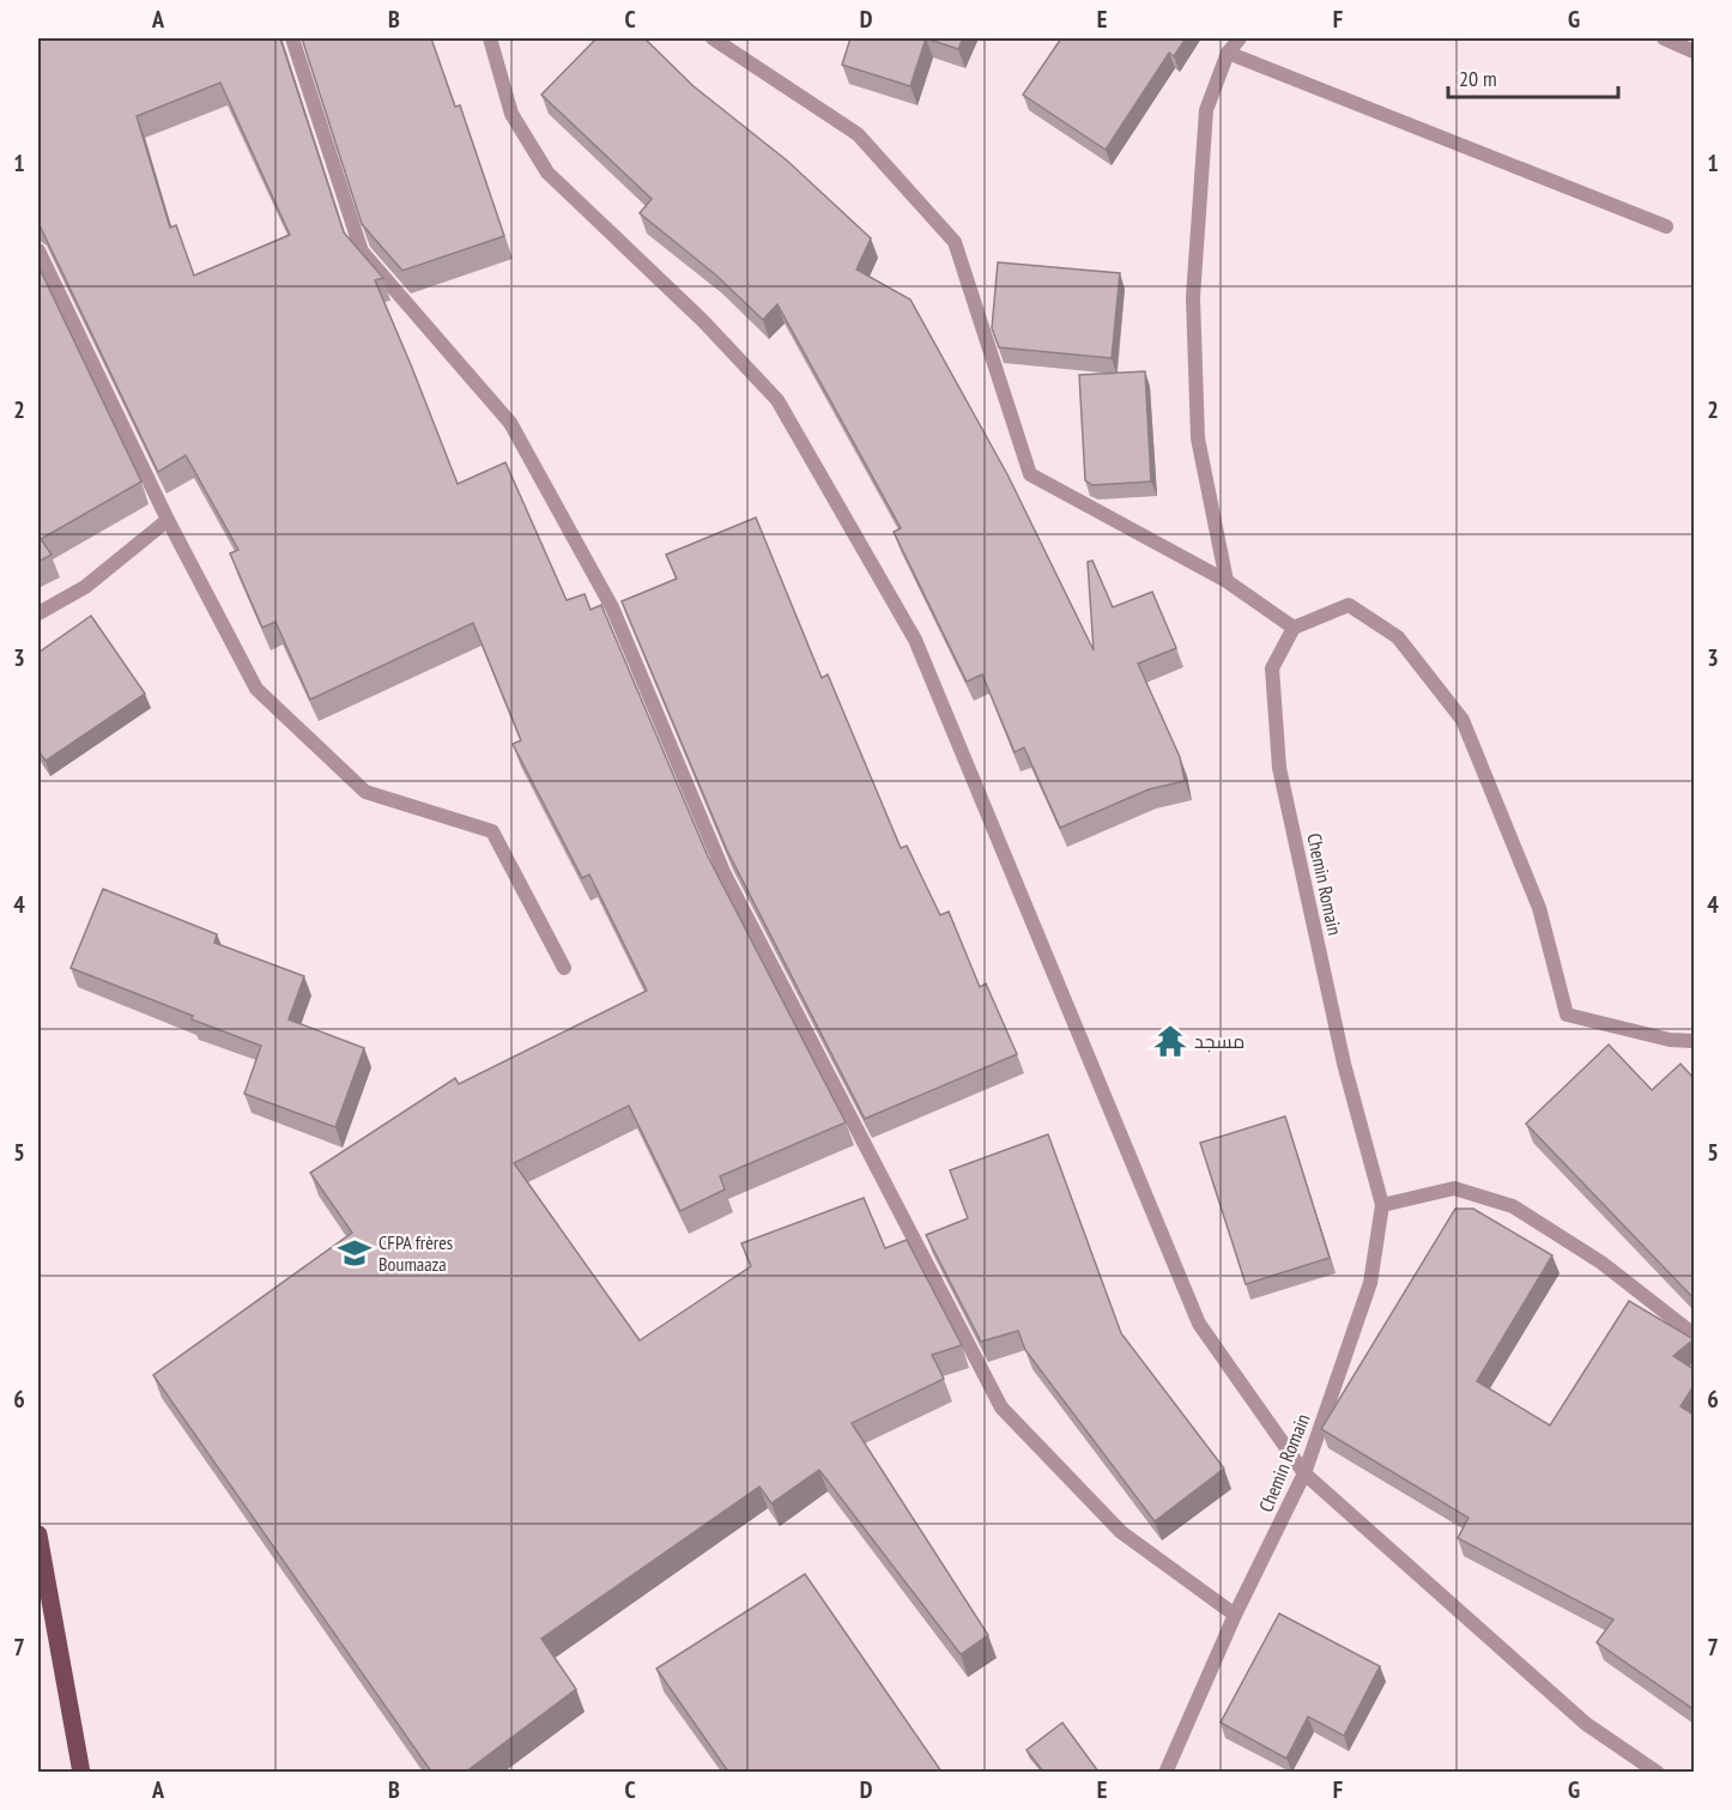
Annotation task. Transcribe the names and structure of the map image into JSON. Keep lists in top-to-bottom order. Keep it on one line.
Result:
{"streets":{"street":["Chemin Romain"]},"places":{"temple":["مسجد"],"school or university":["CFPA frères Boumaaza"]},"scale_bar":"20 m","grid":{"columns":["A","B","C","D","E","F","G"],"rows":["1","2","3","4","5","6","7"]}}
